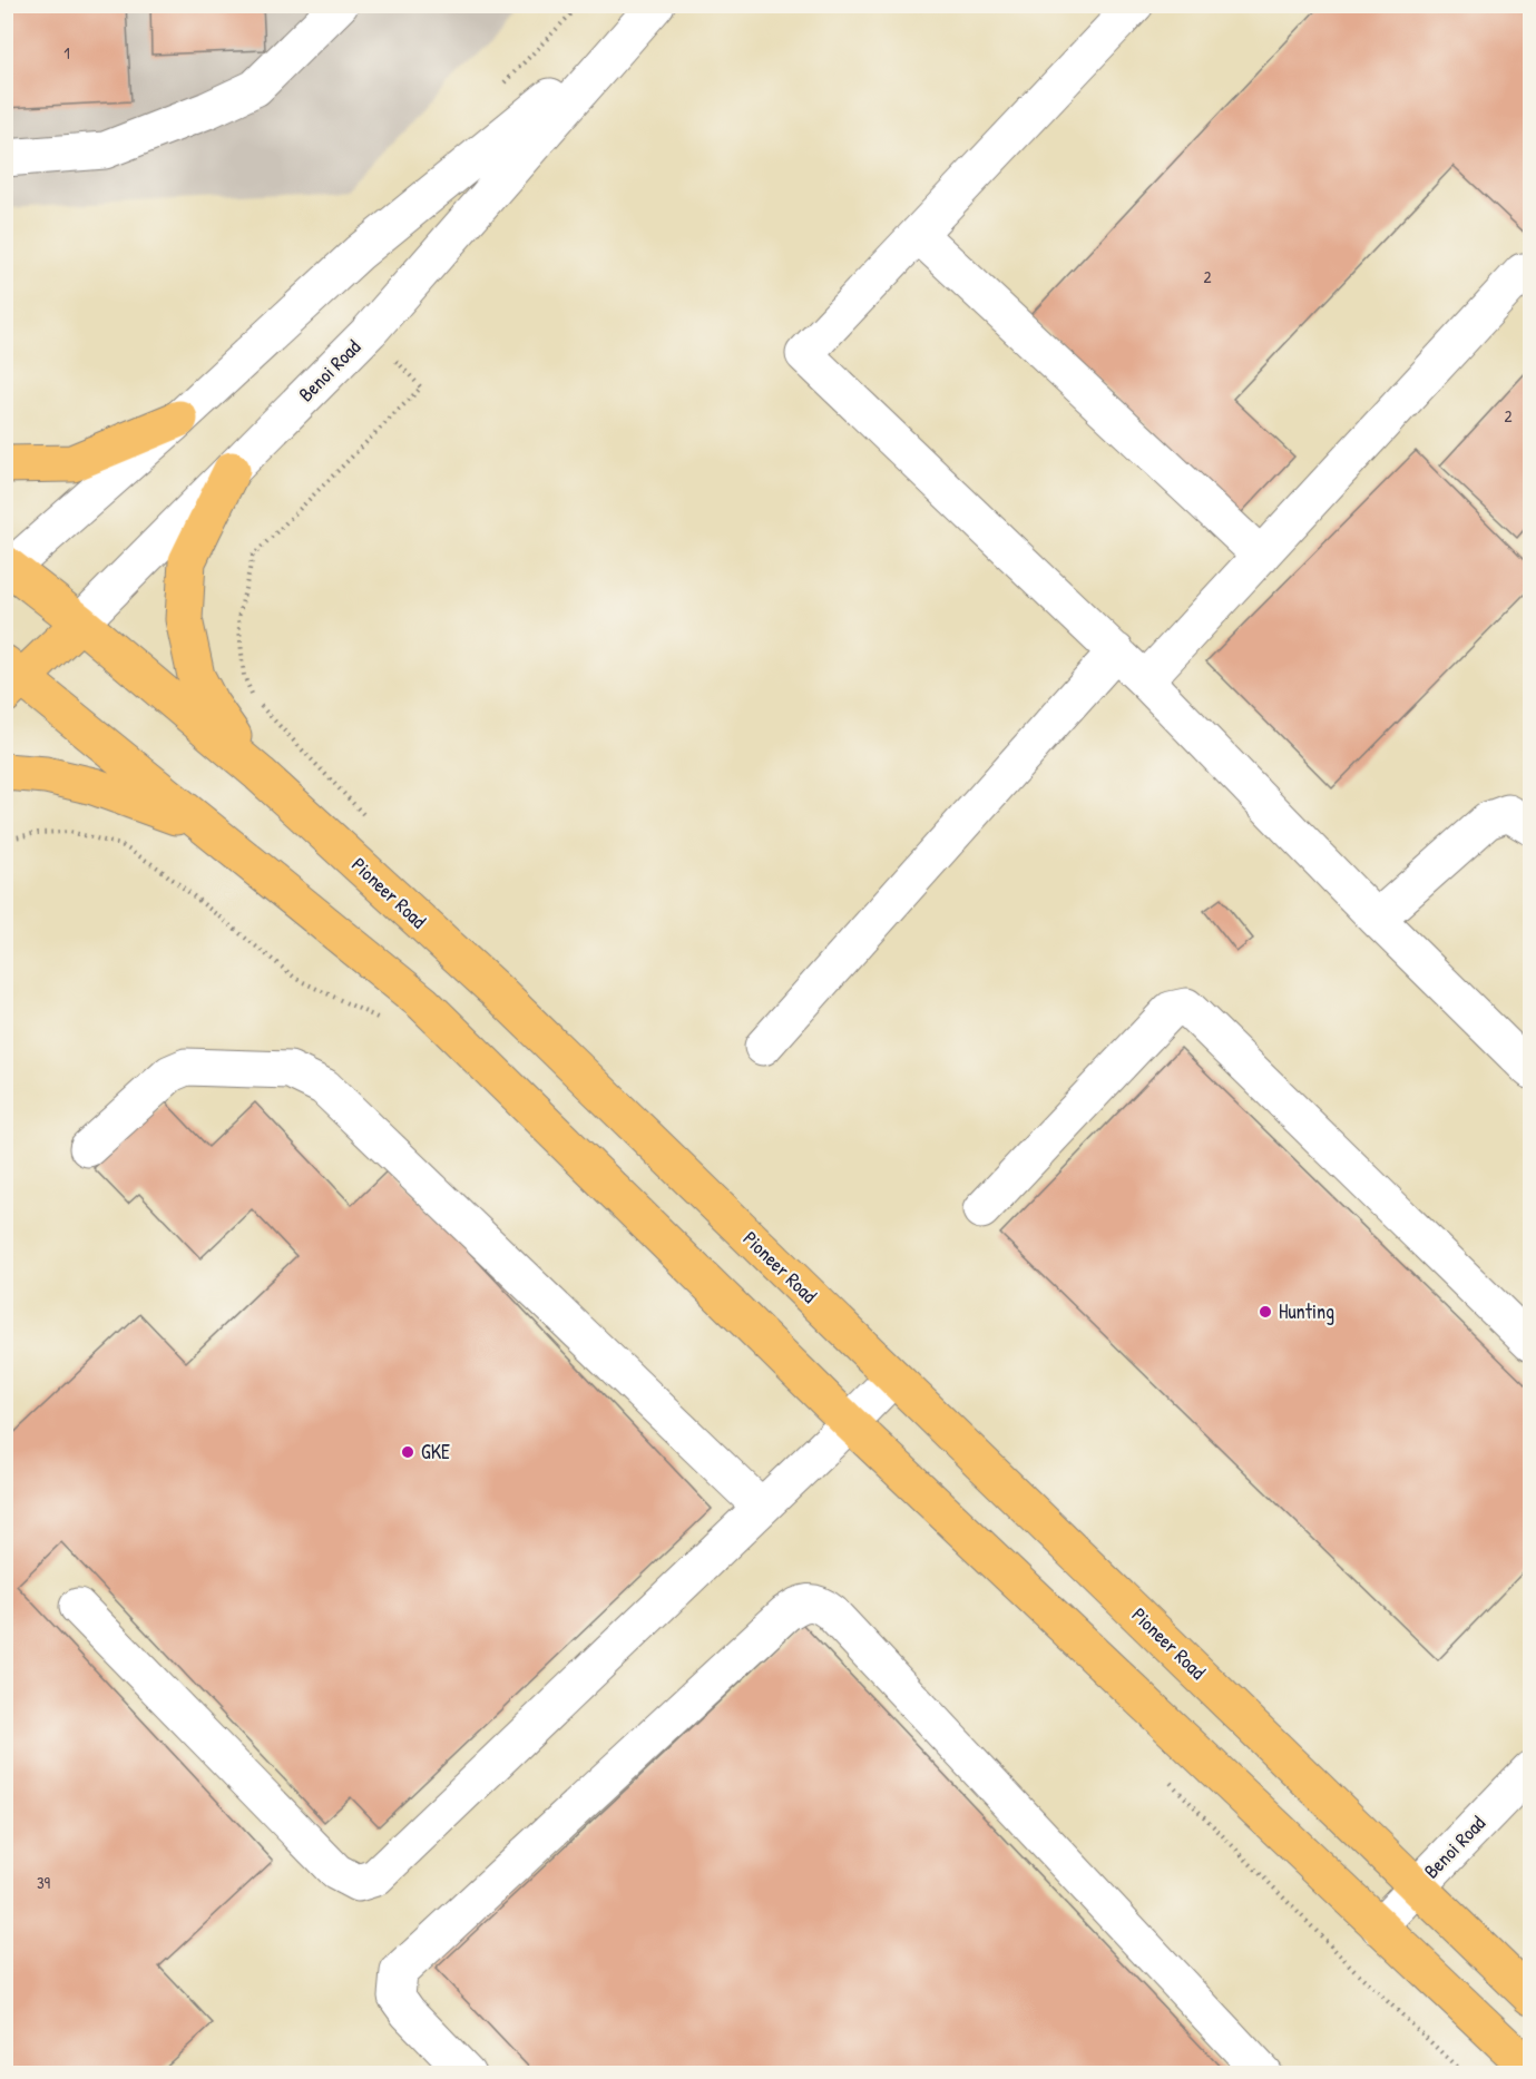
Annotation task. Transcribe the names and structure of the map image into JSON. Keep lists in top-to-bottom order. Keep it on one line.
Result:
{"streets":{"main road":["Benoi Road","Pioneer Road"]},"crossings":[["Benoi Road","Pioneer Road"]],"places":["Hunting","GKE"],"house_numbers":["1","2","2","39"]}
